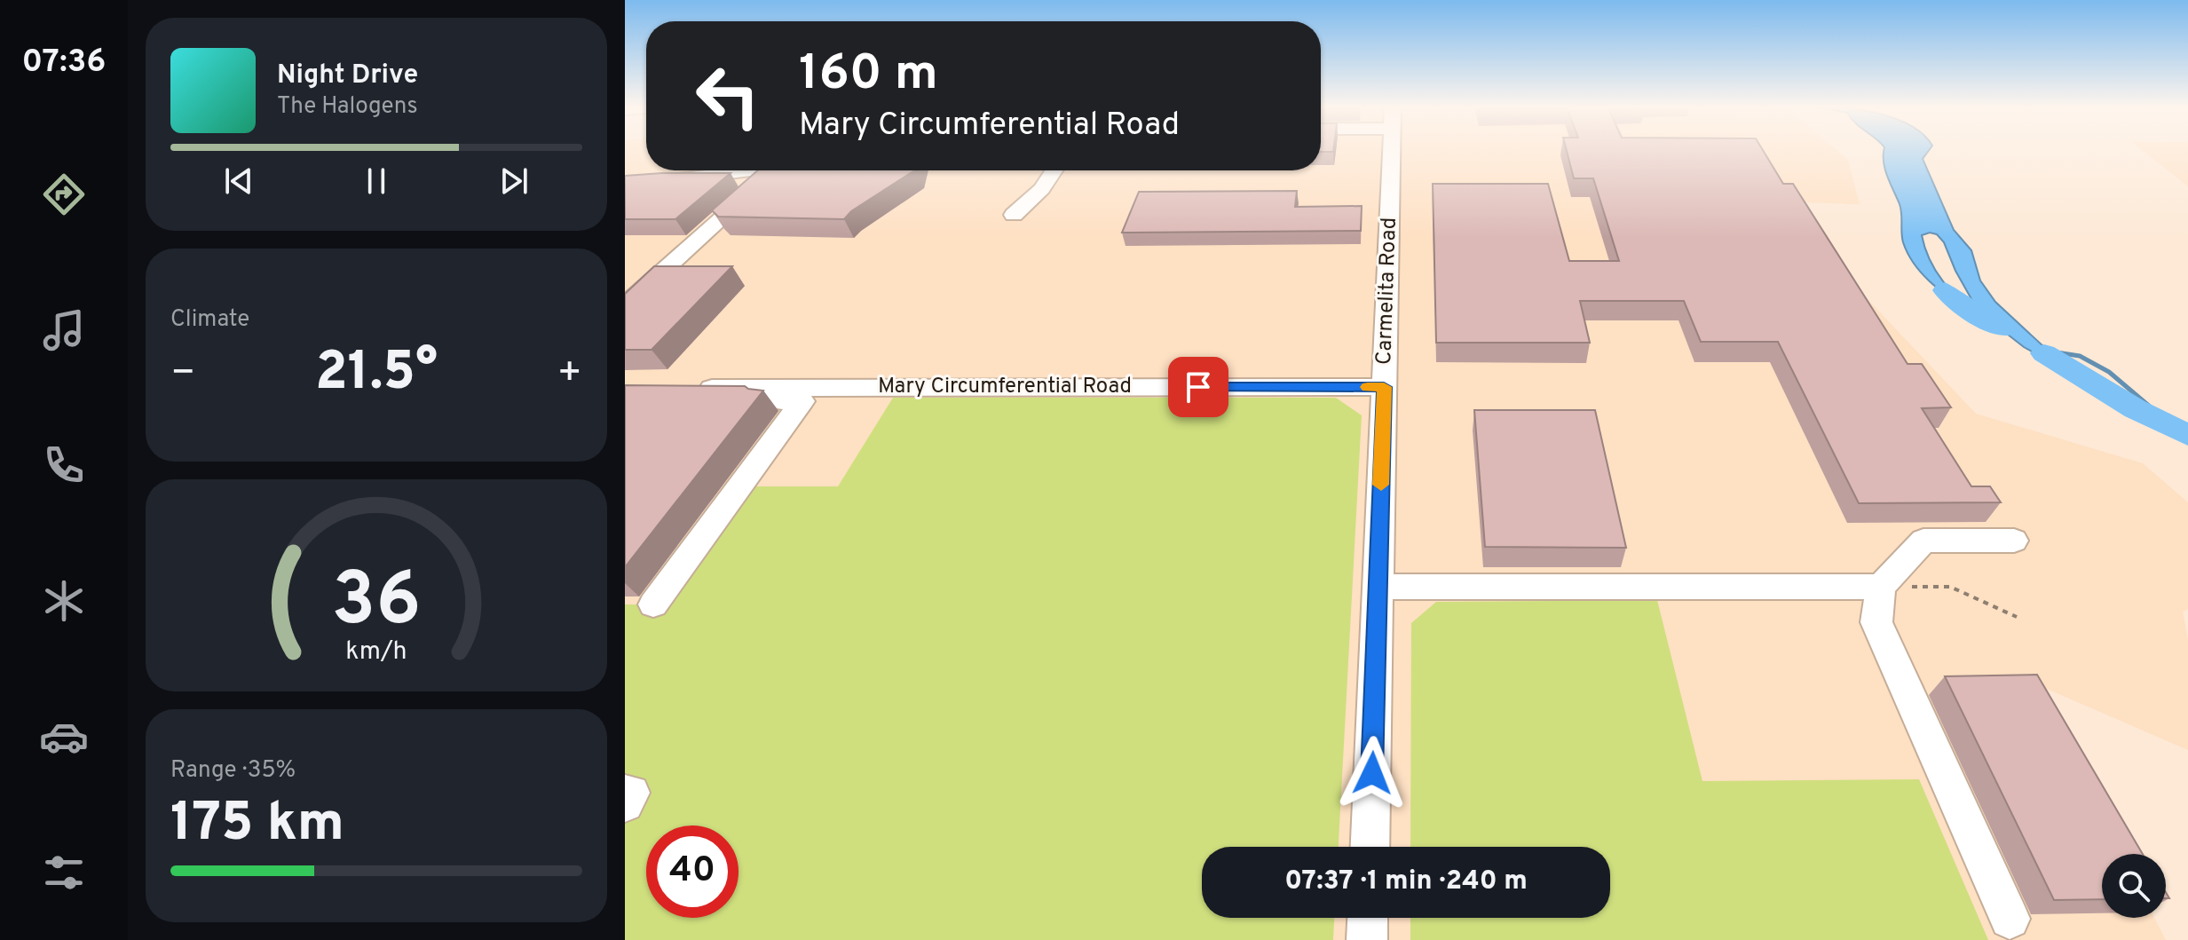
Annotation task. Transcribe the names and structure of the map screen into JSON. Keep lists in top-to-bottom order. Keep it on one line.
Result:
{"streets":{"street":["Carmelita Road","Mary Circumferential Road"]},"crossings":[["Carmelita Road","Mary Circumferential Road"]],"page":{"tabs":"07:36","turn":["160 m","Mary Circumferential Road"],"song":["Night Drive","The Halogens"],"tile":["Climate",["Range · 35%","175 km"]],"heat":["−","21.5°","+"],"limit":"40","trip":"07:37 · 1 min · 240 m","gauge":["36","km/h"]}}
